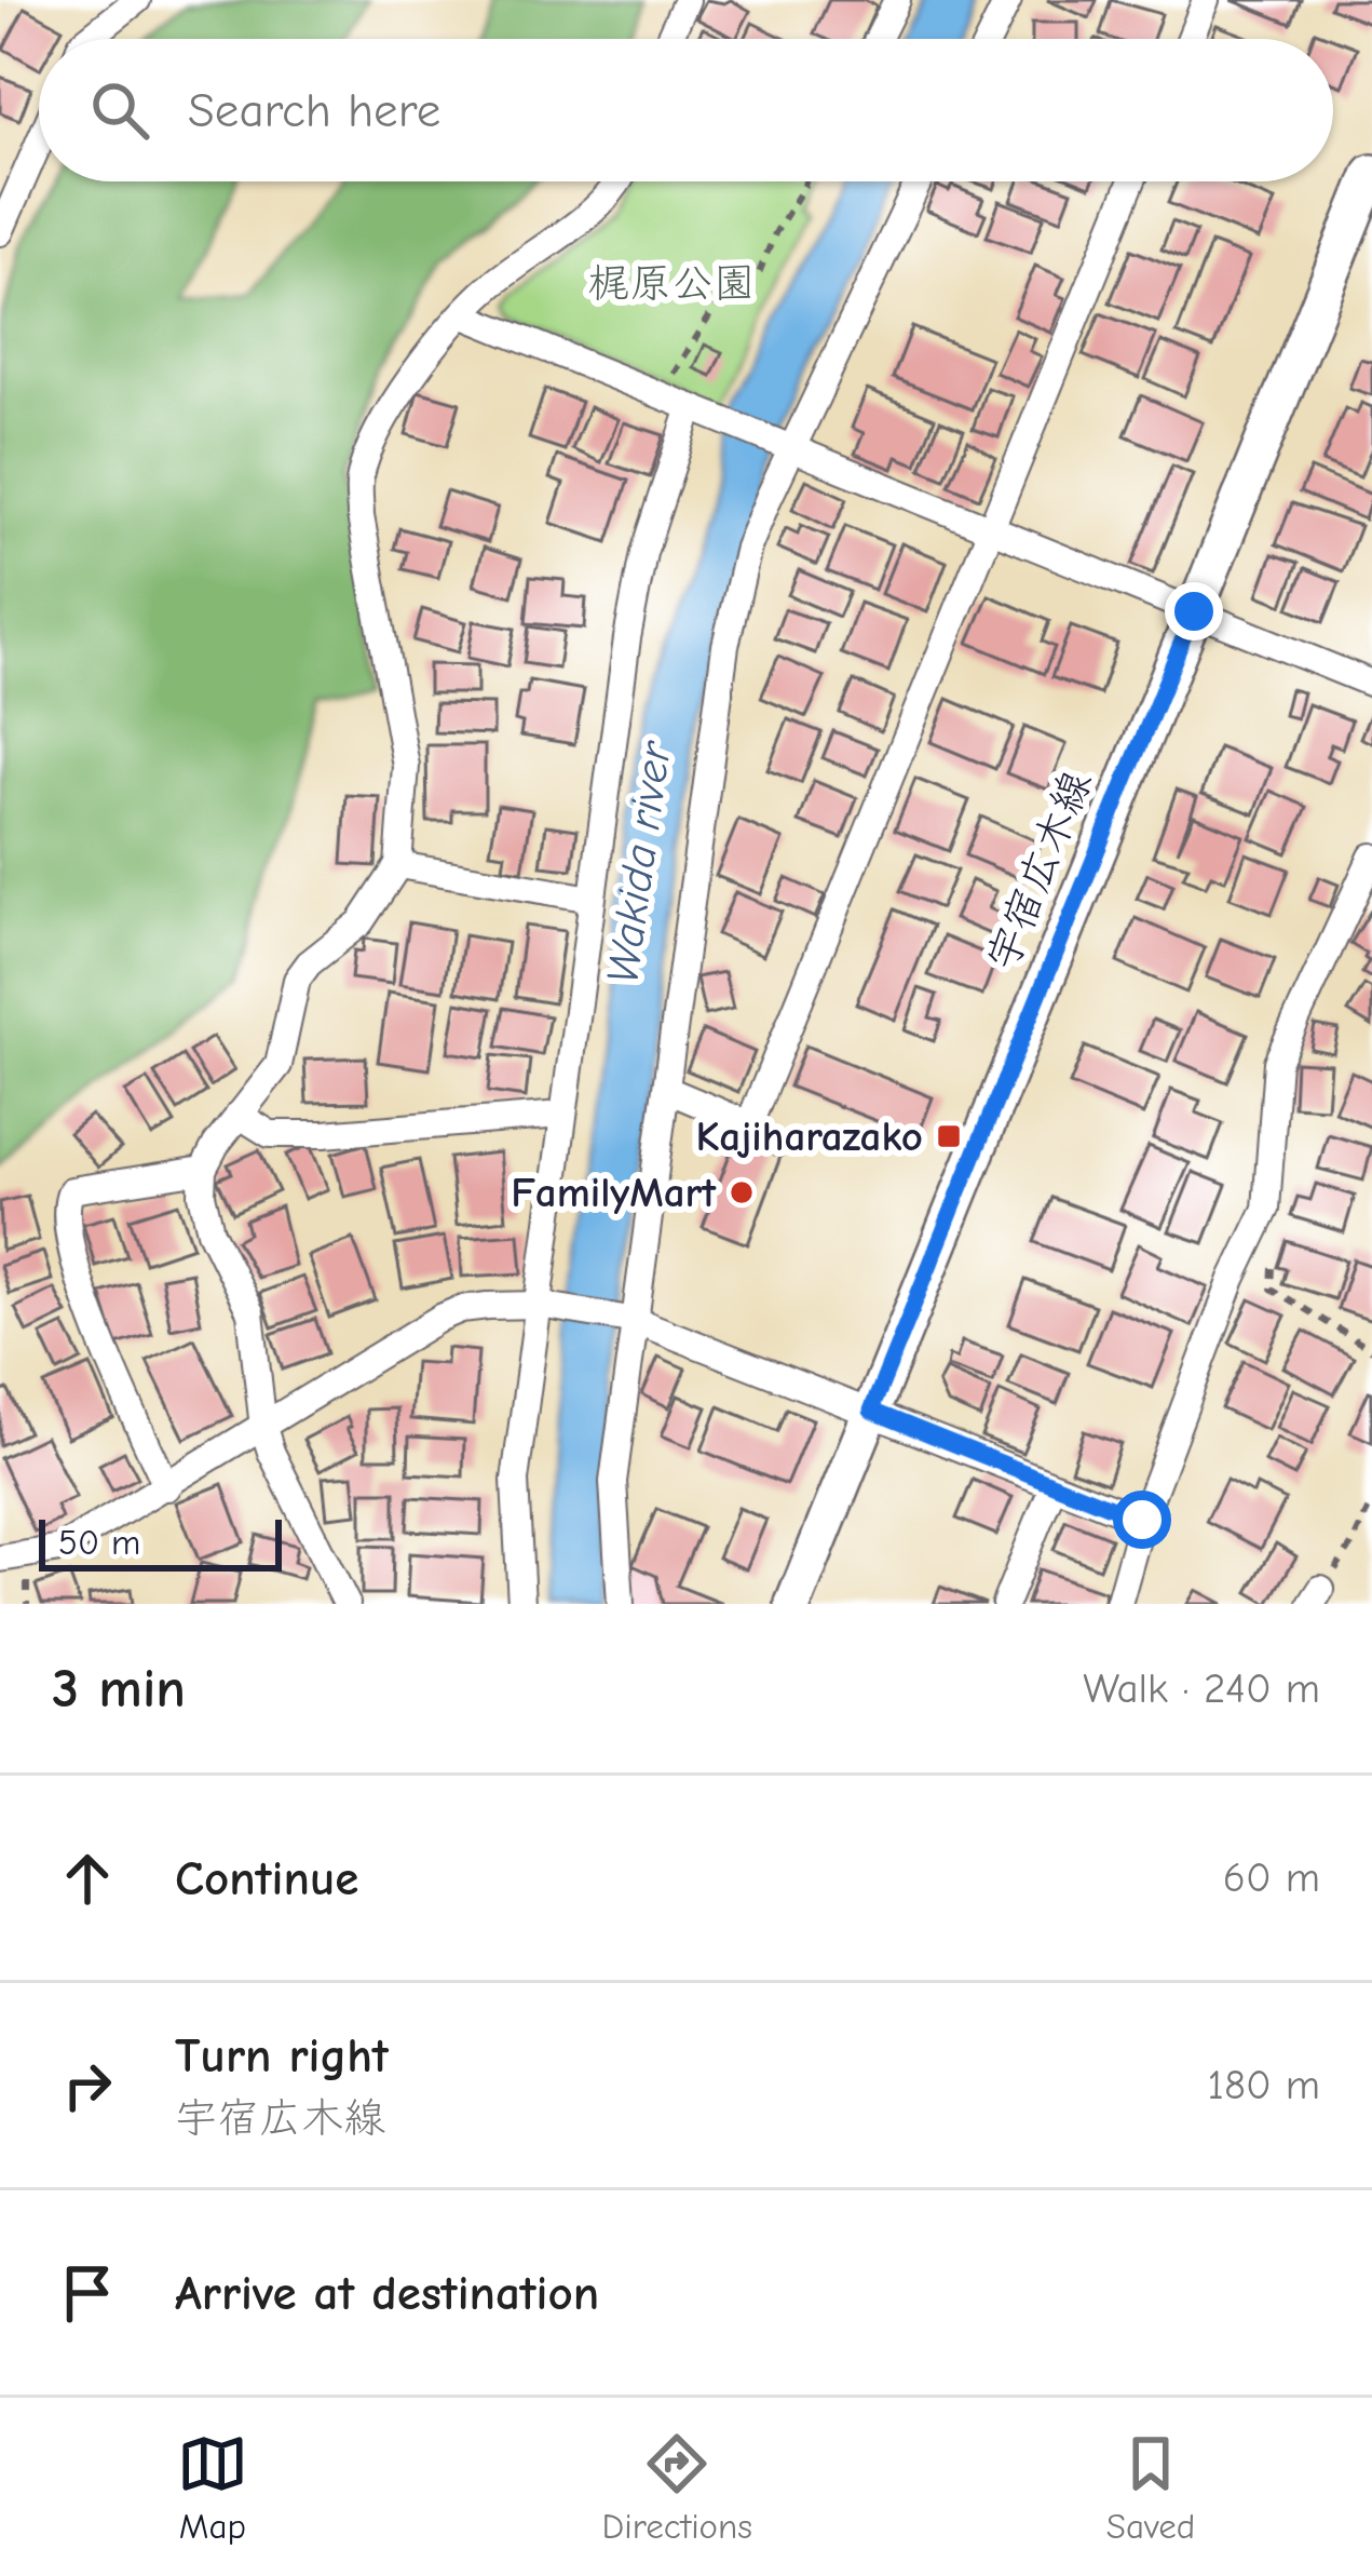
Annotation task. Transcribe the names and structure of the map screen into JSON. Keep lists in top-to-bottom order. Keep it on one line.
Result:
{"streets":{"street":["宇宿広木線"]},"water":["Wakida river"],"parks":["梶原公園"],"places":{"transit":["Kajiharazako"],"other":["FamilyMart"]},"scale_bar":"50 m","page":{"search":"Search here","scale":"50 m","heading":["3 min","Walk · 240 m"],"list":[["Continue","60 m"],["Turn right","宇宿広木線","180 m"],"Arrive at destination"],"nav":["Map","Directions","Saved"]}}
